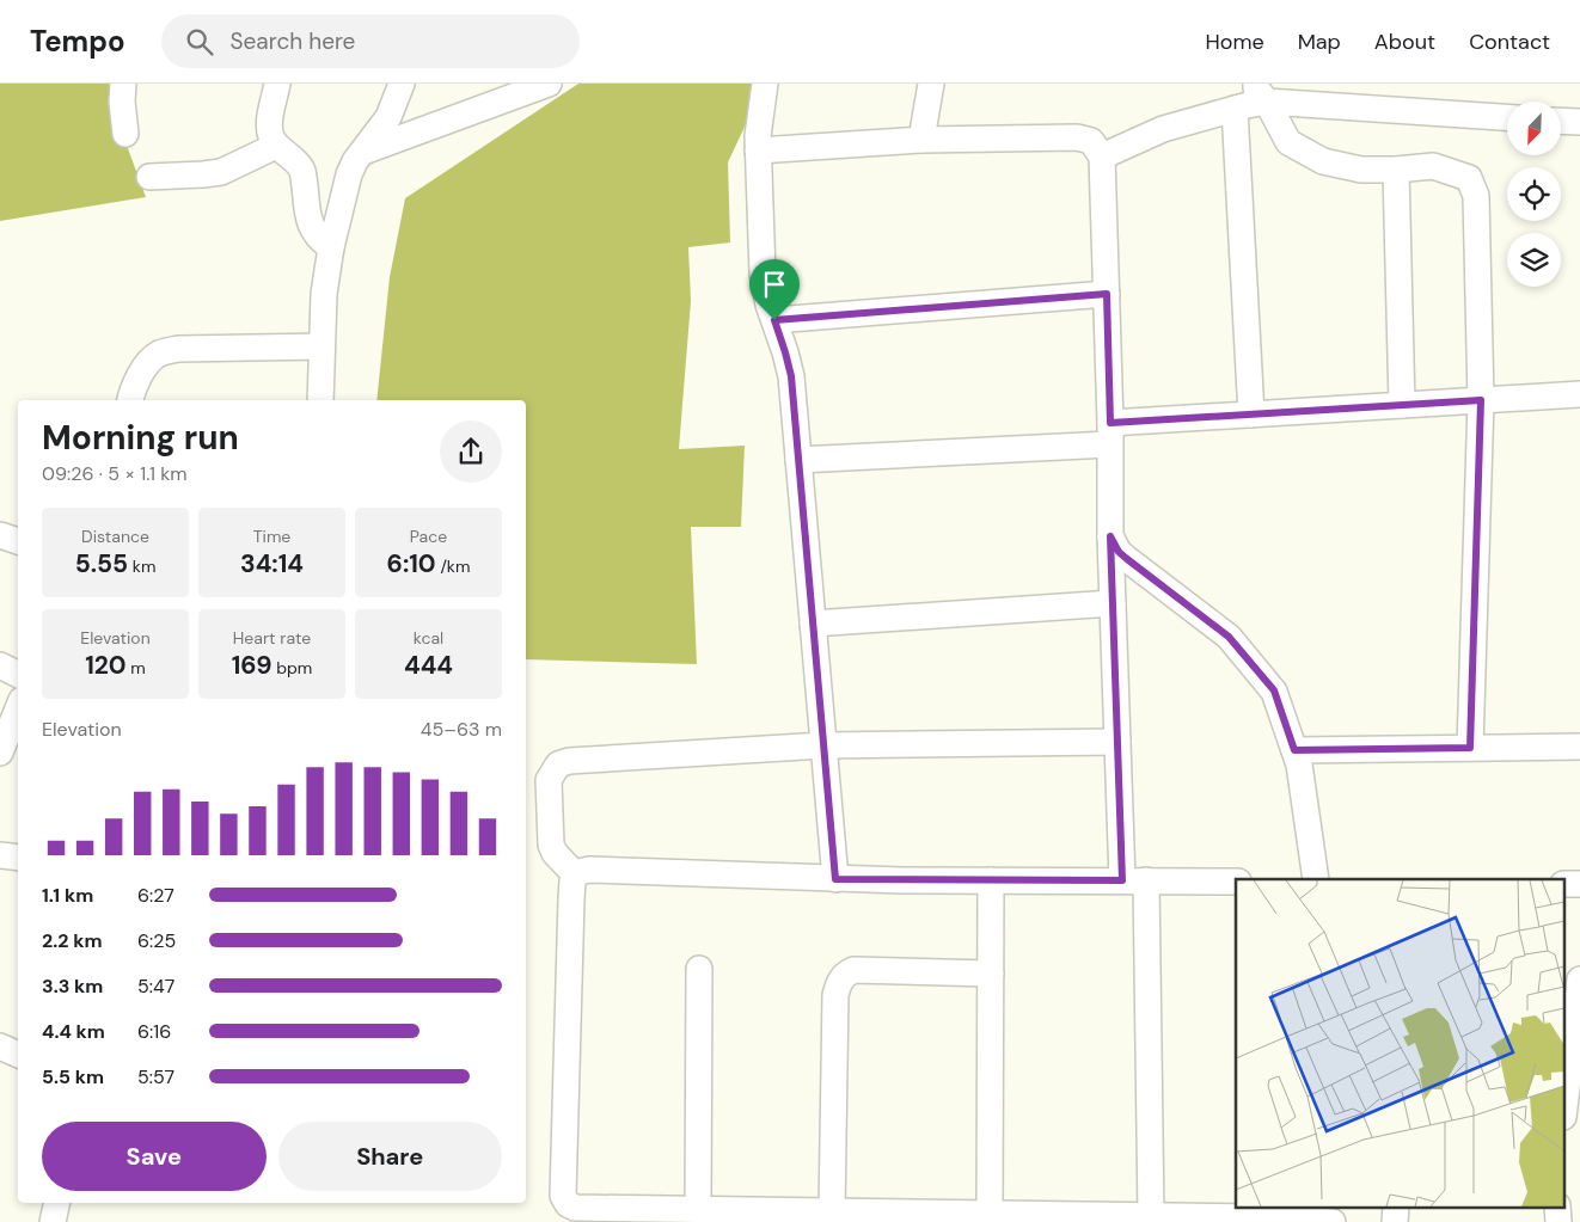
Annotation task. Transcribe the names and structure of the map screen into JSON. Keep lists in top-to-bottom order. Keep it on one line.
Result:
{"north":"bottom left","page":{"header":"Tempo","search":"Search here","nav":["Home","Map","About","Contact"],"heading":["Morning run","09:26 · 5 × 1.1 km"],"stats":[["Distance","5.55 km"],["Time","34:14"],["Pace","6:10 /km"],["Elevation","120 m"],["Heart rate","169 bpm"],["kcal","444"]],"chart":["Elevation","45–63 m"],"list":[{"name":"1.1 km","note":"6:27"},{"name":"2.2 km","note":"6:25"},{"name":"3.3 km","note":"5:47"},{"name":"4.4 km","note":"6:16"},{"name":"5.5 km","note":"5:57"}],"buttons":["Save","Share"]}}
